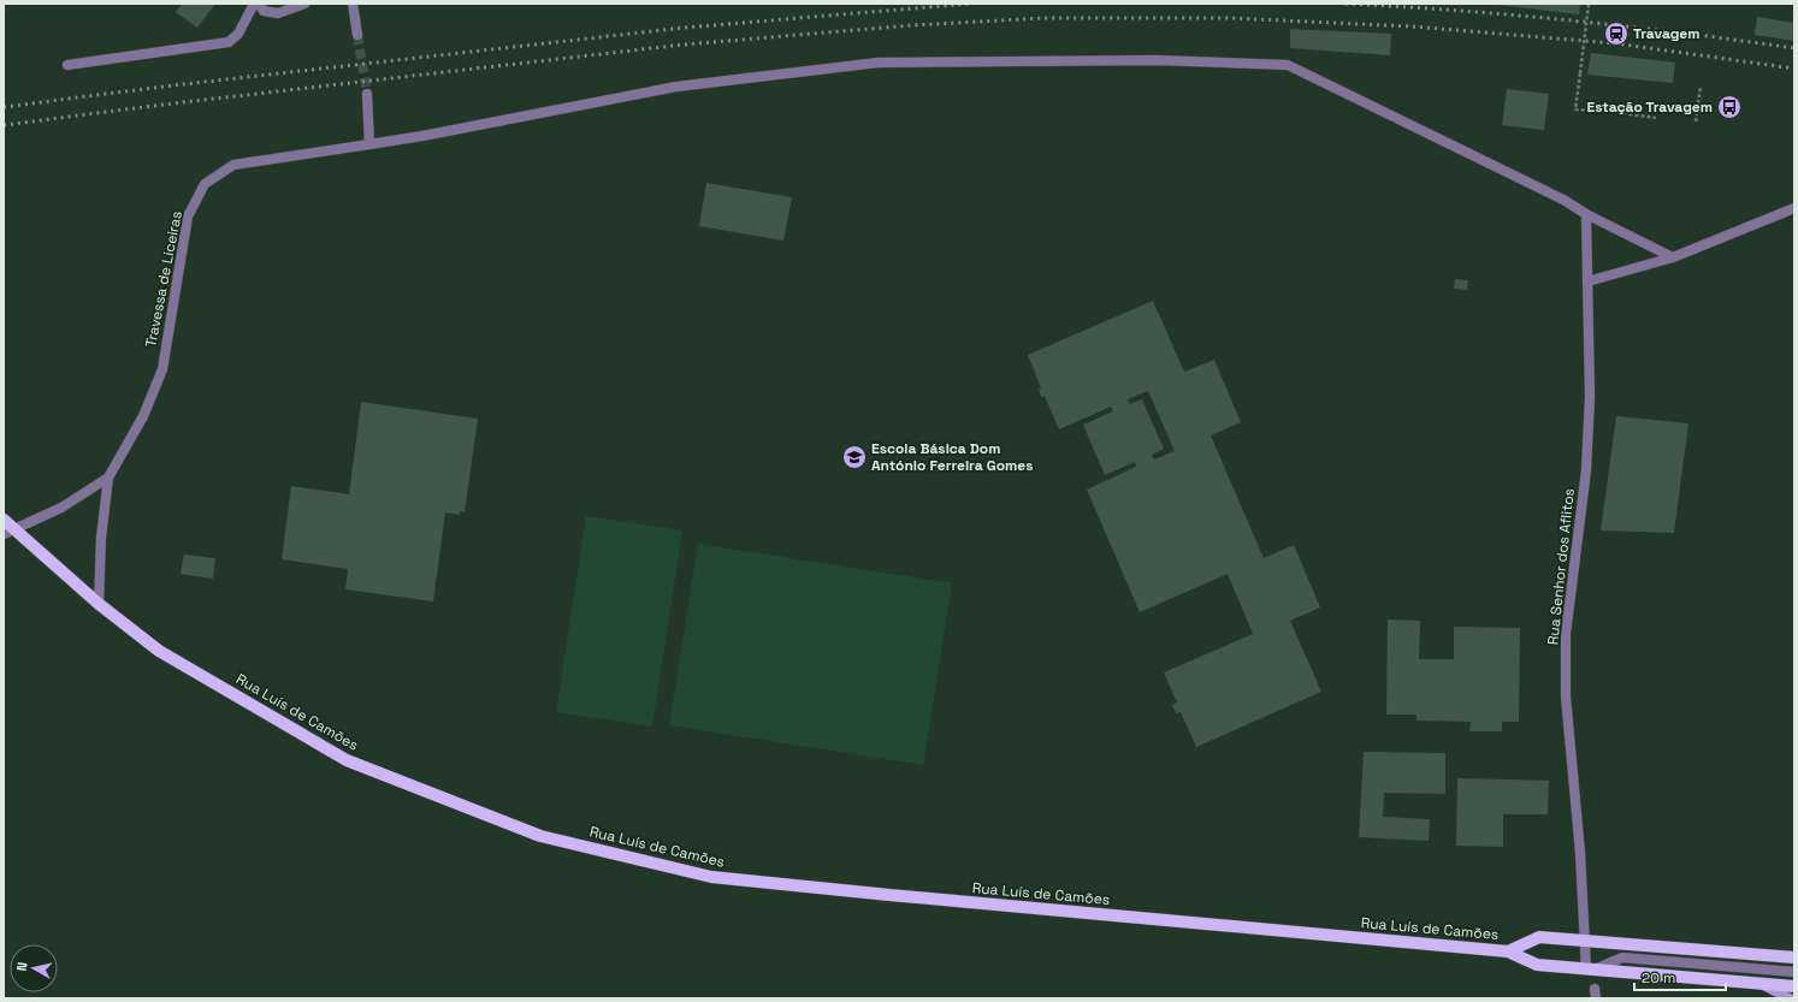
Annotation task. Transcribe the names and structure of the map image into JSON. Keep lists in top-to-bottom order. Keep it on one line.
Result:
{"streets":{"main road":["Rua Luís de Camões"],"street":["Travessa de Liceiras","Rua Senhor dos Aflitos"]},"crossings":[["Travessa de Liceiras","Rua Senhor dos Aflitos"],["Travessa de Liceiras","Rua Luís de Camões"],["Rua Senhor dos Aflitos","Rua Luís de Camões"]],"places":{"station":["Travagem"],"bus stop":["Estação Travagem"],"school or university":["Escola Básica Dom António Ferreira Gomes"]},"scale_bar":"20 m","north":"left"}
